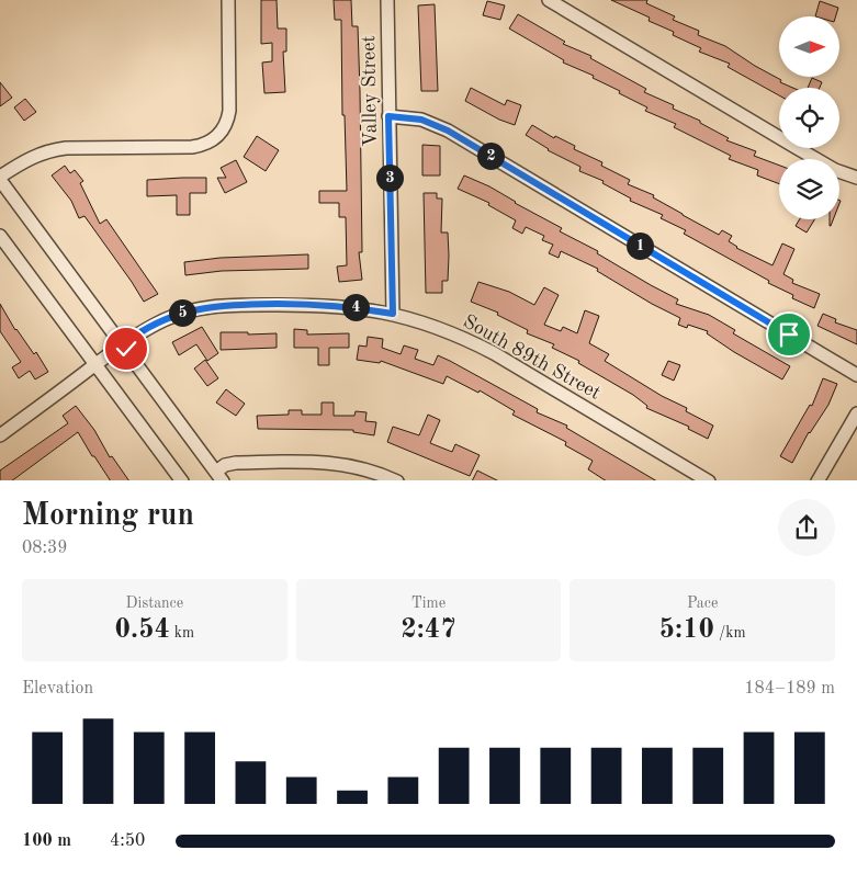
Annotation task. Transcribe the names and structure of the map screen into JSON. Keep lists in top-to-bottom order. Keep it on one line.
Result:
{"streets":{"street":["Valley Street","South 89th Street"]},"crossings":[["Valley Street","South 89th Street"]],"north":"right","page":{"pins":["2","3","1","4","5"],"heading":["Morning run","08:39"],"stats":[["Distance","0.54 km"],["Time","2:47"],["Pace","5:10 /km"]],"chart":["Elevation","184–189 m"],"list":[{"name":"100 m","note":"4:50"}]}}
